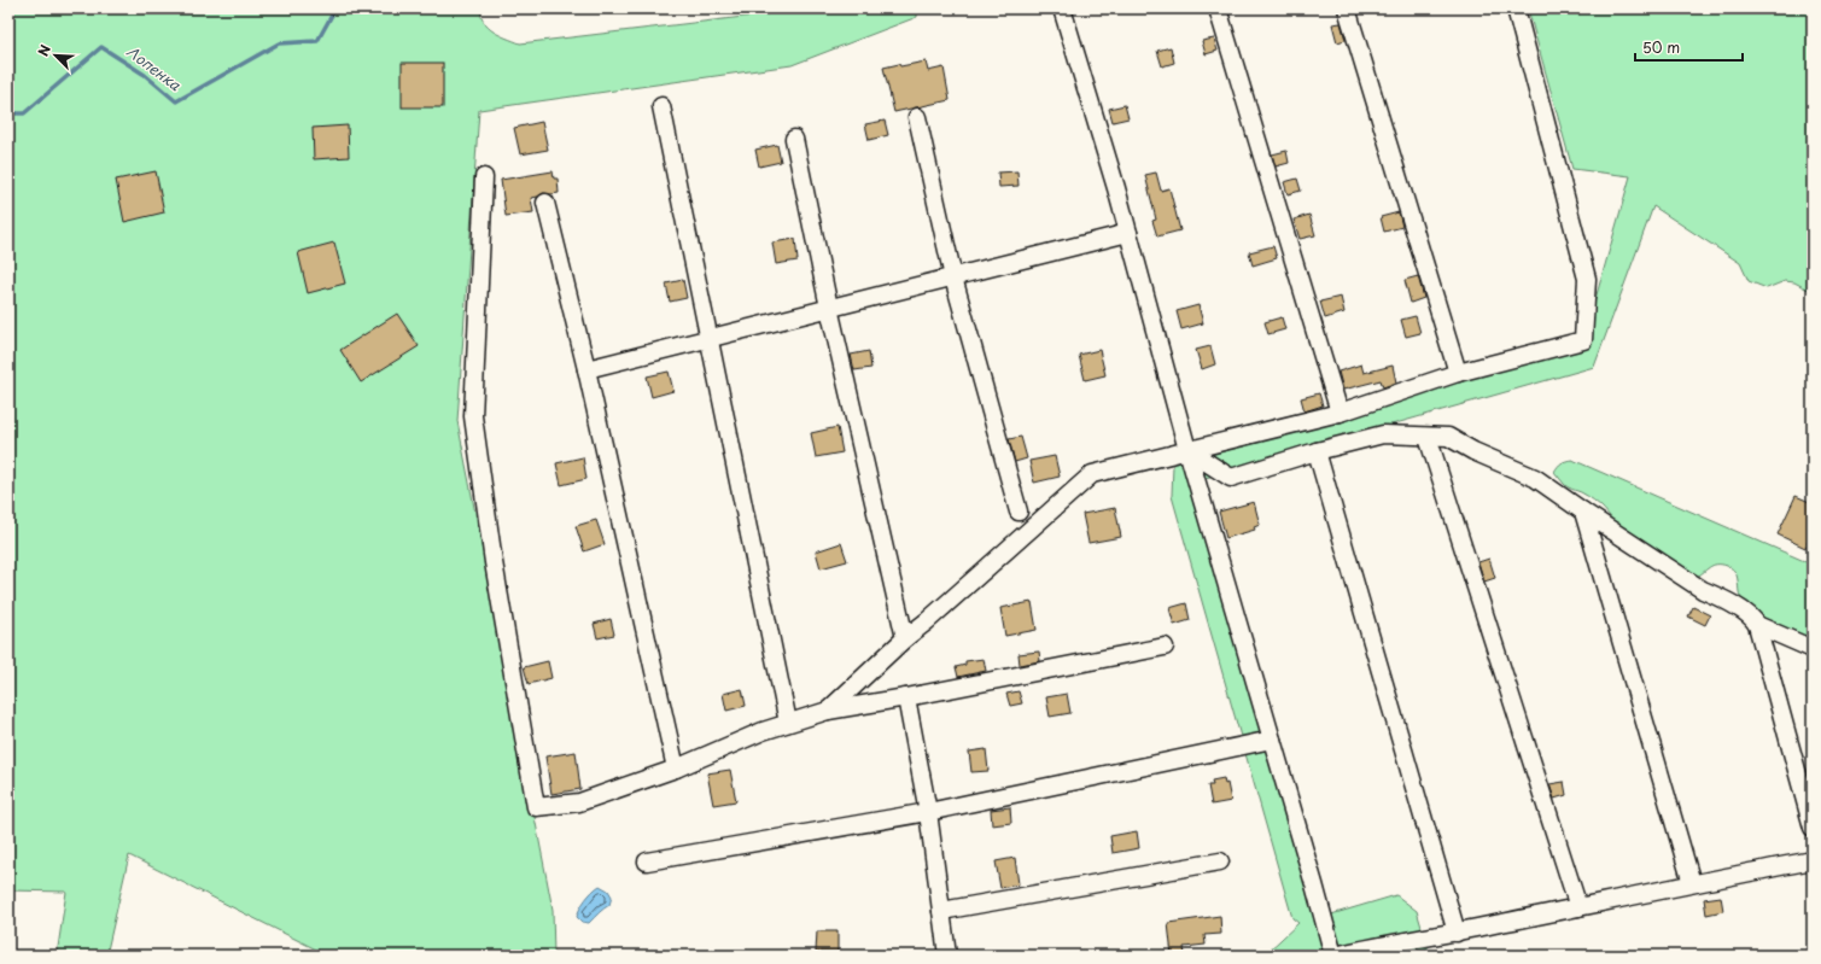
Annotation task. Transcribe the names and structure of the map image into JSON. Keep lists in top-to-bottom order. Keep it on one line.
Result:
{"water":["Лопенка"],"scale_bar":"50 m","north":"top left"}
